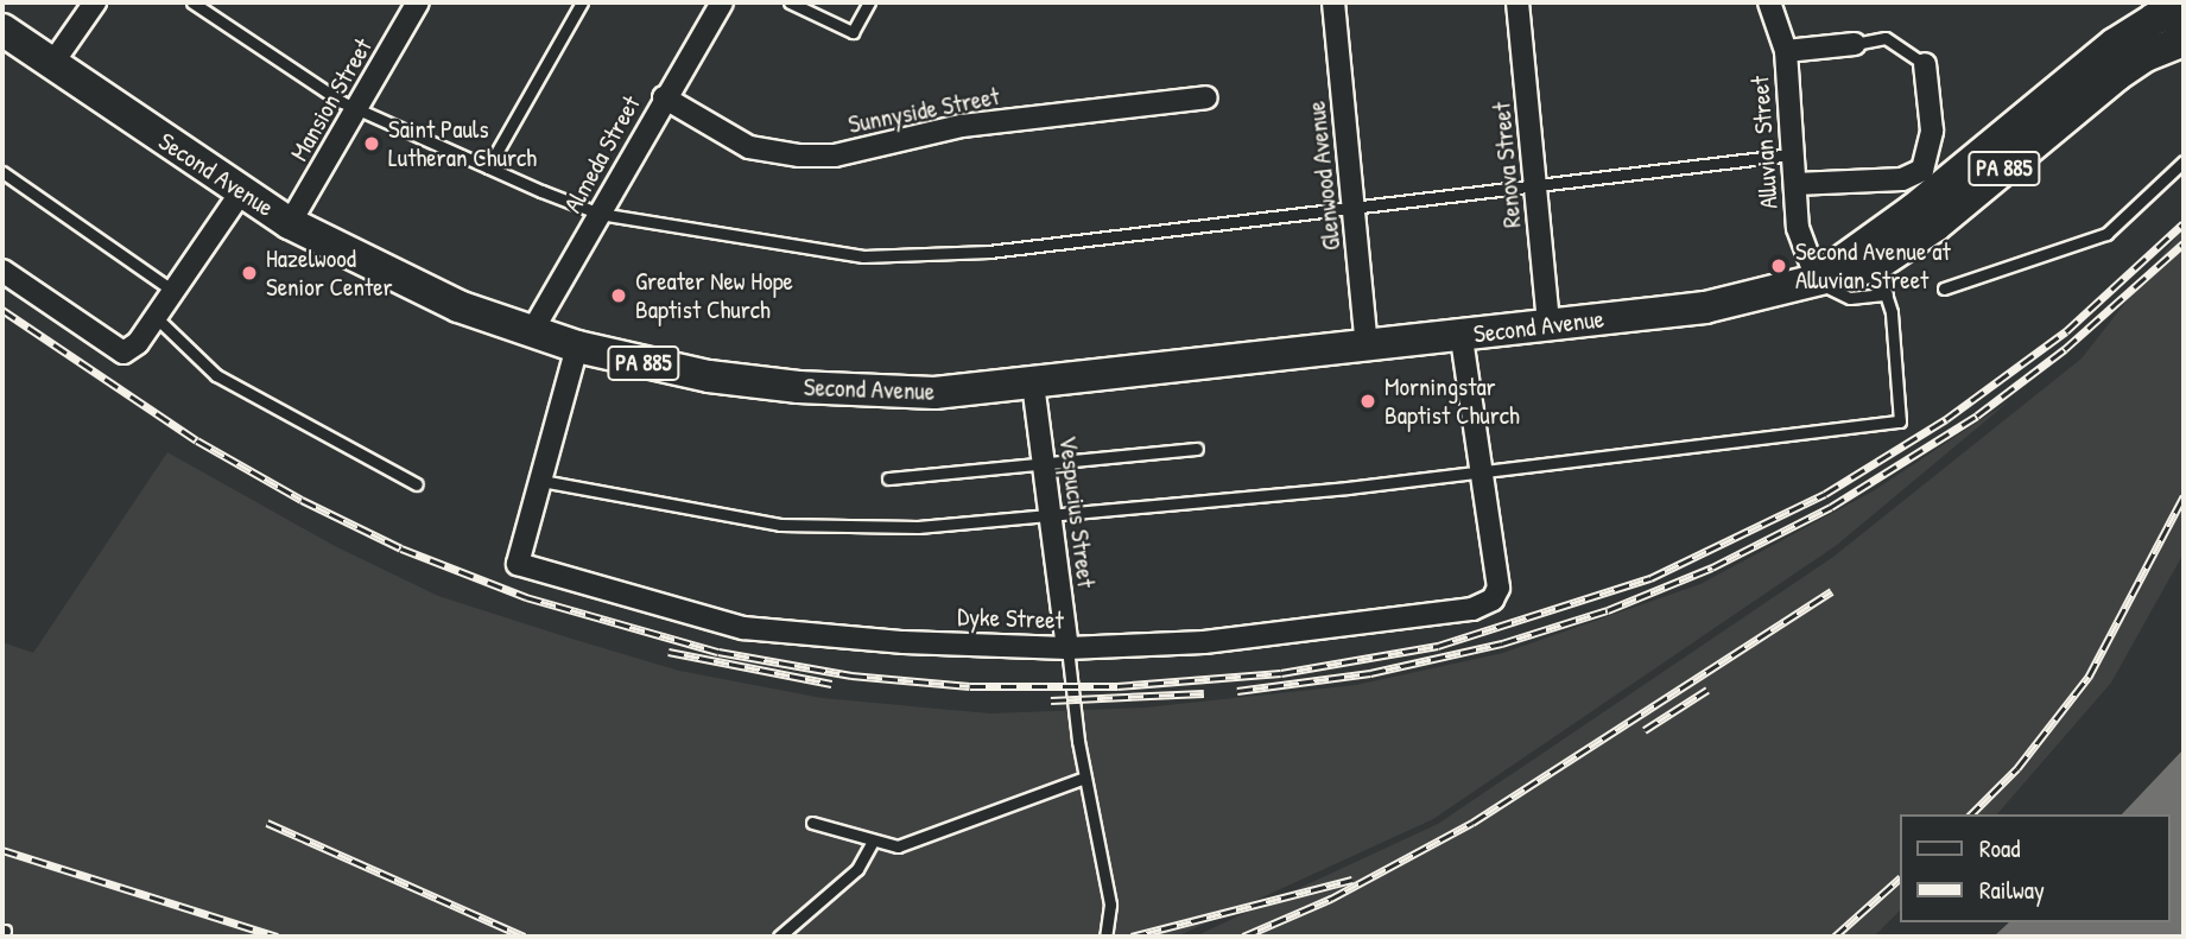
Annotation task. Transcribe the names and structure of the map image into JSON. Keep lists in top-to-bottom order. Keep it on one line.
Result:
{"streets":{"main road":["PA 885","Second Avenue"],"street":["Mansion Street","Sunnyside Street","Alluvian Street","Almeda Street","Renova Street","Glenwood Avenue","Vespucius Street","Dyke Street"]},"crossings":[["Mansion Street","Second Avenue"],["Sunnyside Street","Almeda Street"],["Alluvian Street","Second Avenue"],["Almeda Street","Second Avenue"],["Renova Street","Second Avenue"],["Second Avenue","Glenwood Avenue"],["Second Avenue","Vespucius Street"],["Vespucius Street","Dyke Street"]],"places":["Saint Pauls Lutheran Church","Second Avenue at Alluvian Street","Hazelwood Senior Center","Greater New Hope Baptist Church","Morningstar Baptist Church"],"legend":["Road","Railway"]}
